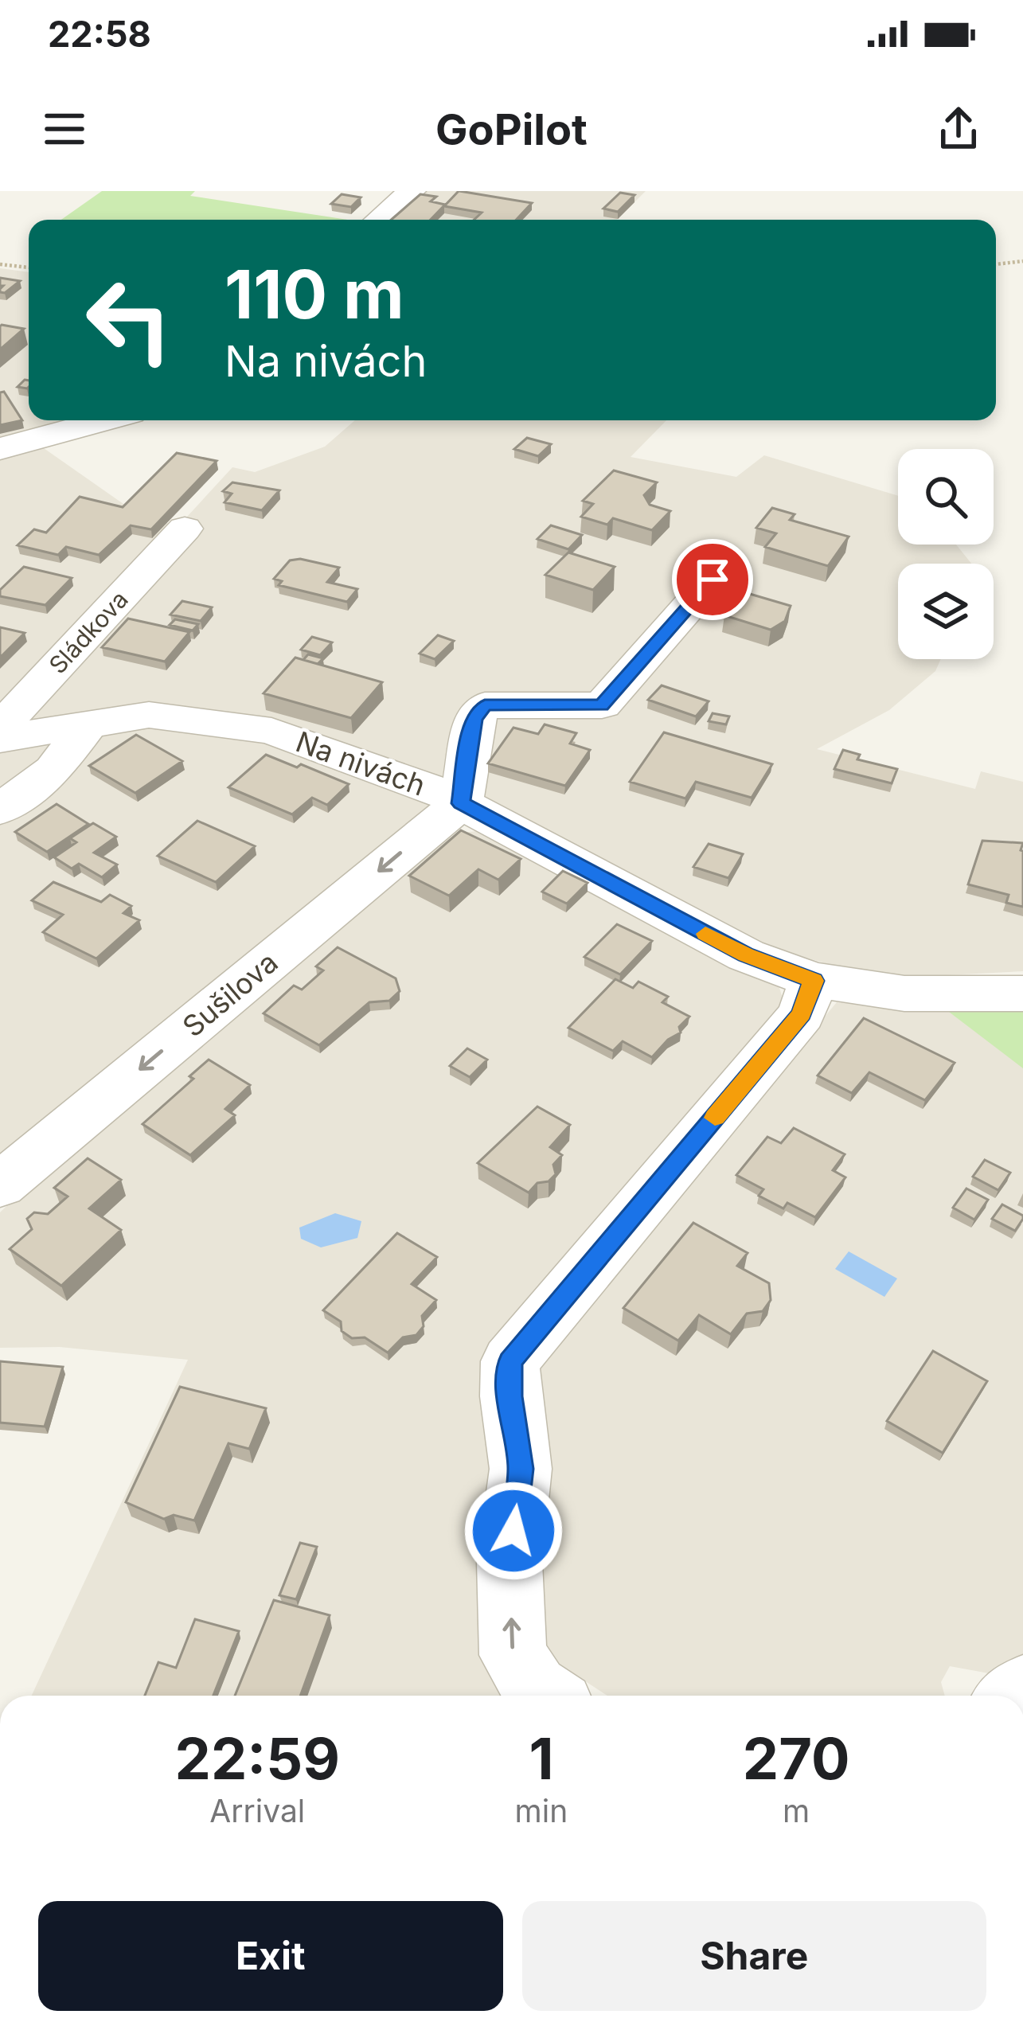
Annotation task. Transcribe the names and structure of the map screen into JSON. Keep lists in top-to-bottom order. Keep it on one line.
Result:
{"streets":{"street":["Sládkova","Na nivách","Sušilova"]},"crossings":[["Sládkova","Na nivách"],["Na nivách","Sušilova"]],"one_way":["Sušilova"],"page":{"status":"22:58","header":"GoPilot","turn":["110 m","Na nivách"],"eta":["22:59","Arrival","1","min","270","m"],"buttons":["Exit","Share"]}}
